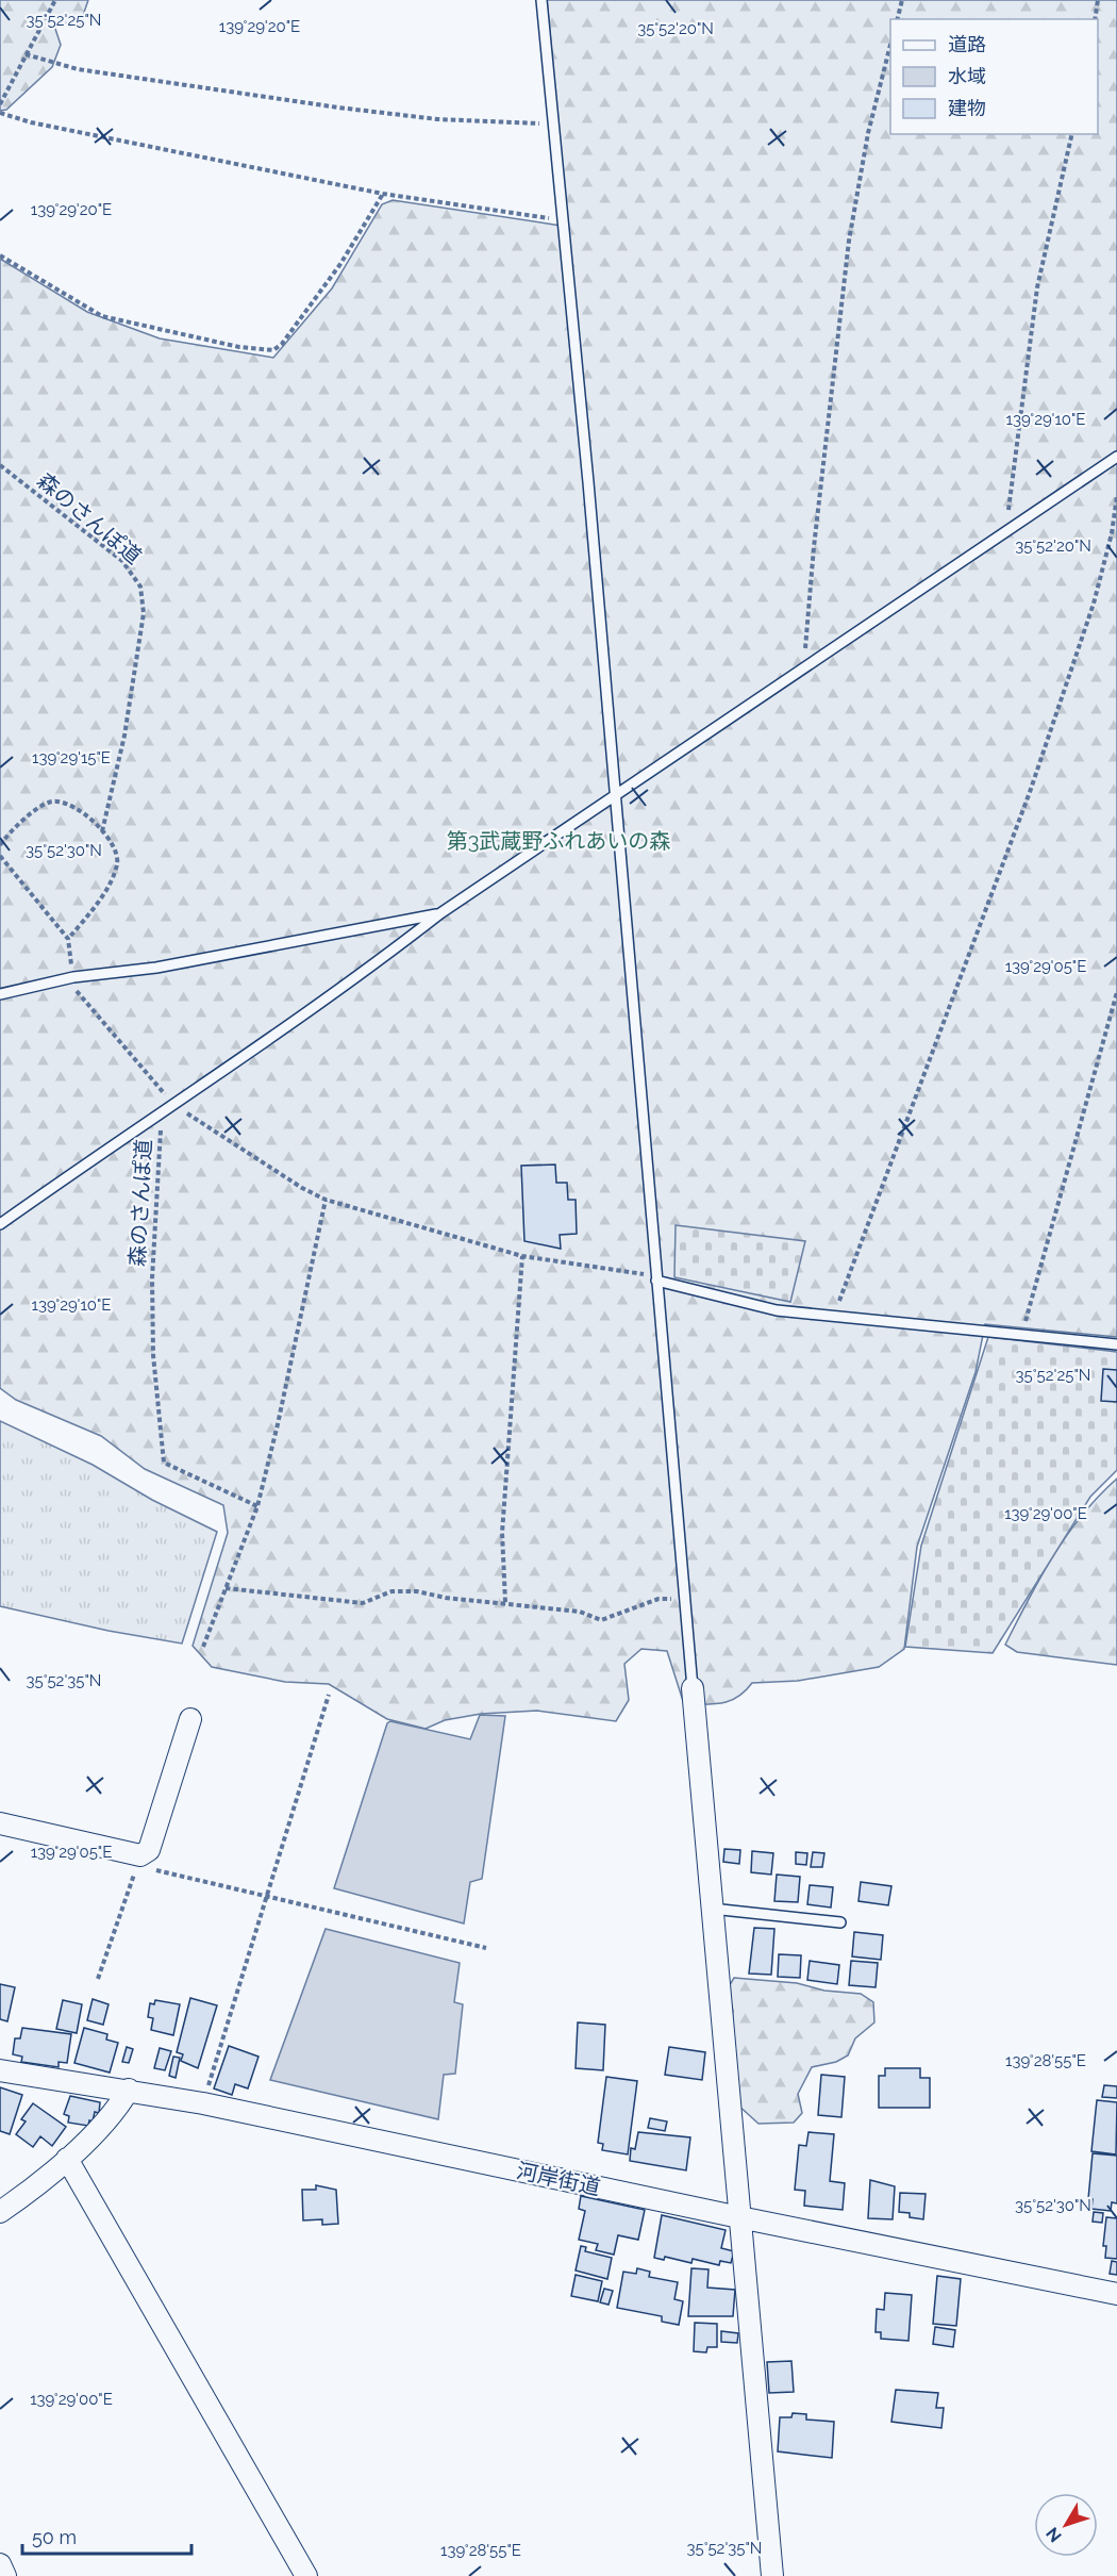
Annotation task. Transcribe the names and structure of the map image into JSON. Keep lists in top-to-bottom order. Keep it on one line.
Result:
{"streets":{"street":["河岸街道"],"path":["森のさんぽ道"]},"parks":["第3武蔵野ふれあいの森"],"legend":["道路","水域","建物"],"scale_bar":"50 m","north":"bottom left","coordinates":["35°52'25\"N","139°29'20\"E","35°52'20\"N","139°29'10\"E","139°29'15\"E","35°52'30\"N","139°29'05\"E","139°29'00\"E","35°52'35\"N","139°28'55\"E"]}
